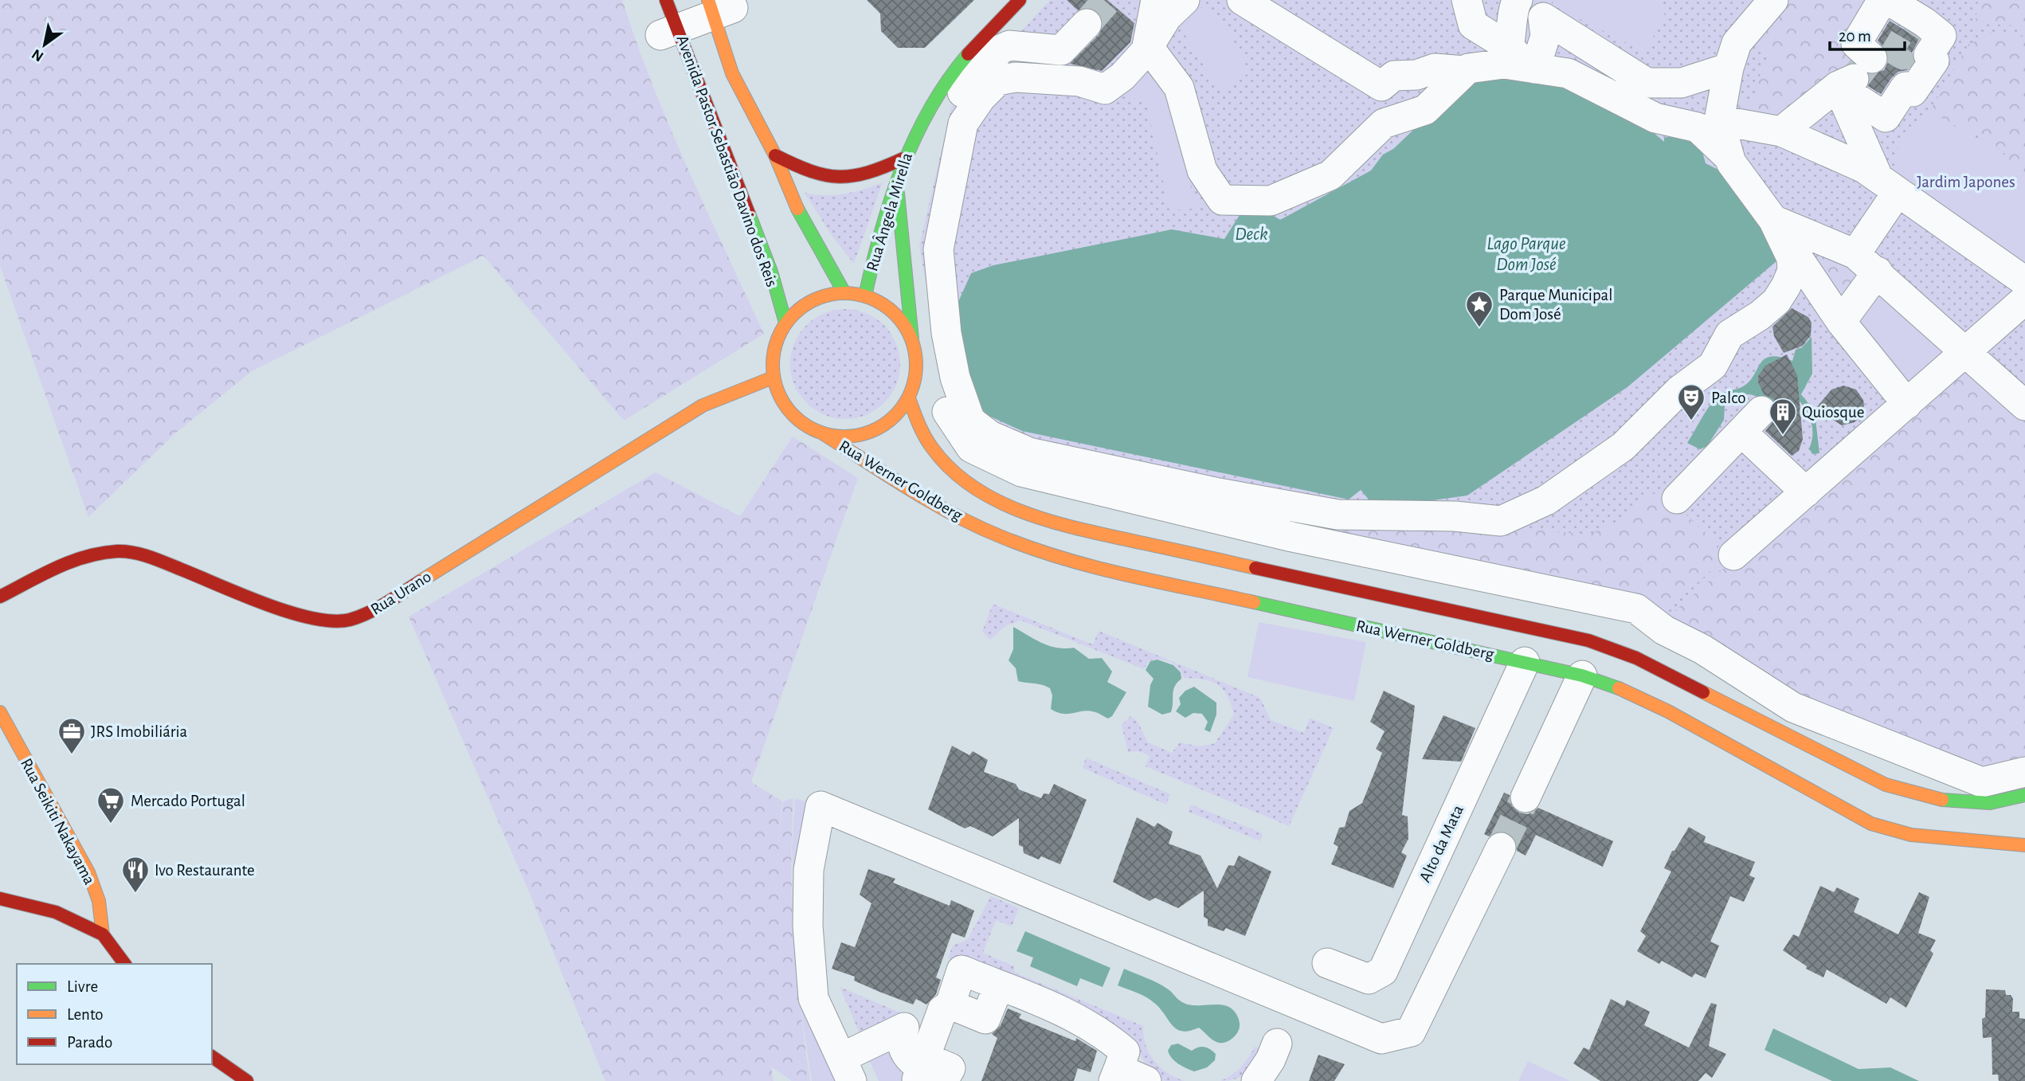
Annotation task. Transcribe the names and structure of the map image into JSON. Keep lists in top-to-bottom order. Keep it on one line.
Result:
{"streets":{"main road":["Avenida Pastor Sebastião Davino dos Reis","Rua Ângela Mirella","Rua Werner Goldberg","Rua Urano","Rua Seikiti Nakayama"],"street":["Alto da Mata"]},"crossings":[["Avenida Pastor Sebastião Davino dos Reis","Rua Ângela Mirella"],["Avenida Pastor Sebastião Davino dos Reis","Rua Werner Goldberg"],["Avenida Pastor Sebastião Davino dos Reis","Rua Urano"],["Rua Ângela Mirella","Rua Werner Goldberg"],["Rua Ângela Mirella","Rua Urano"],["Rua Werner Goldberg","Rua Urano"],["Rua Werner Goldberg","Alto da Mata"]],"water":["Deck","Lago Parque Dom José"],"parks":["Jardim Japones"],"places":{"place":["Parque Municipal Dom José"],"theatre":["Palco"],"building":["Quiosque"],"office":["JRS Imobiliária"],"supermarket":["Mercado Portugal"],"restaurant":["Ivo Restaurante"]},"legend":["Livre","Lento","Parado"],"scale_bar":"20 m","north":"bottom left"}
